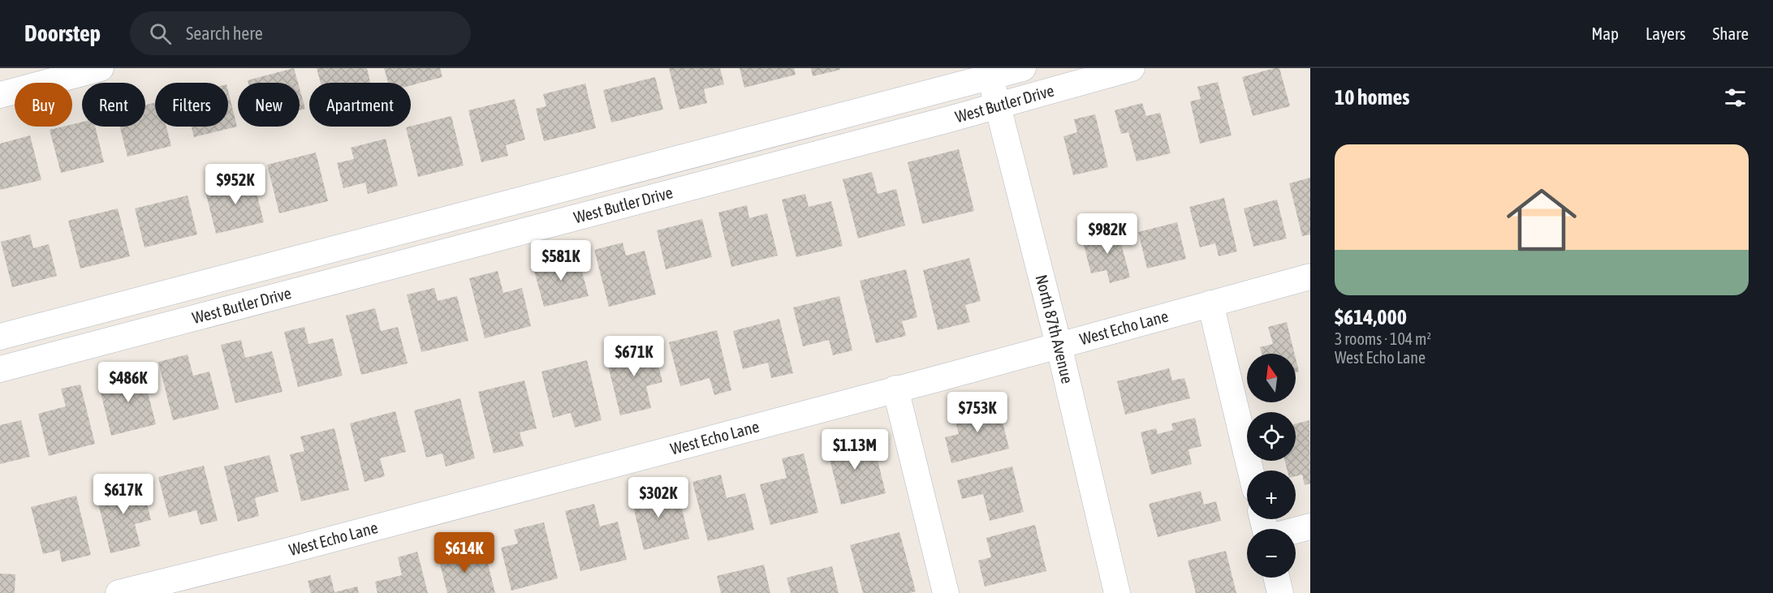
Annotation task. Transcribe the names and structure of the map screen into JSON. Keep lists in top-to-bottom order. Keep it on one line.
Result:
{"streets":{"street":["West Butler Drive","West Echo Lane","North 87th Avenue"]},"crossings":[["West Butler Drive","North 87th Avenue"],["West Echo Lane","North 87th Avenue"]],"north":"top","page":{"header":"Doorstep","search":"Search here","nav":["Map","Layers","Share"],"heading":"10 homes","chip":["Buy","Rent","Filters","New","Apartment"],"list":[{"name":"$614,000","note":"3 rooms · 104 m² · West Echo Lane"}],"price":["$952K","$982K","$581K","$671K","$486K","$753K","$1.13M","$617K","$302K","$614K"],"map_buttons":["+","−"]}}
